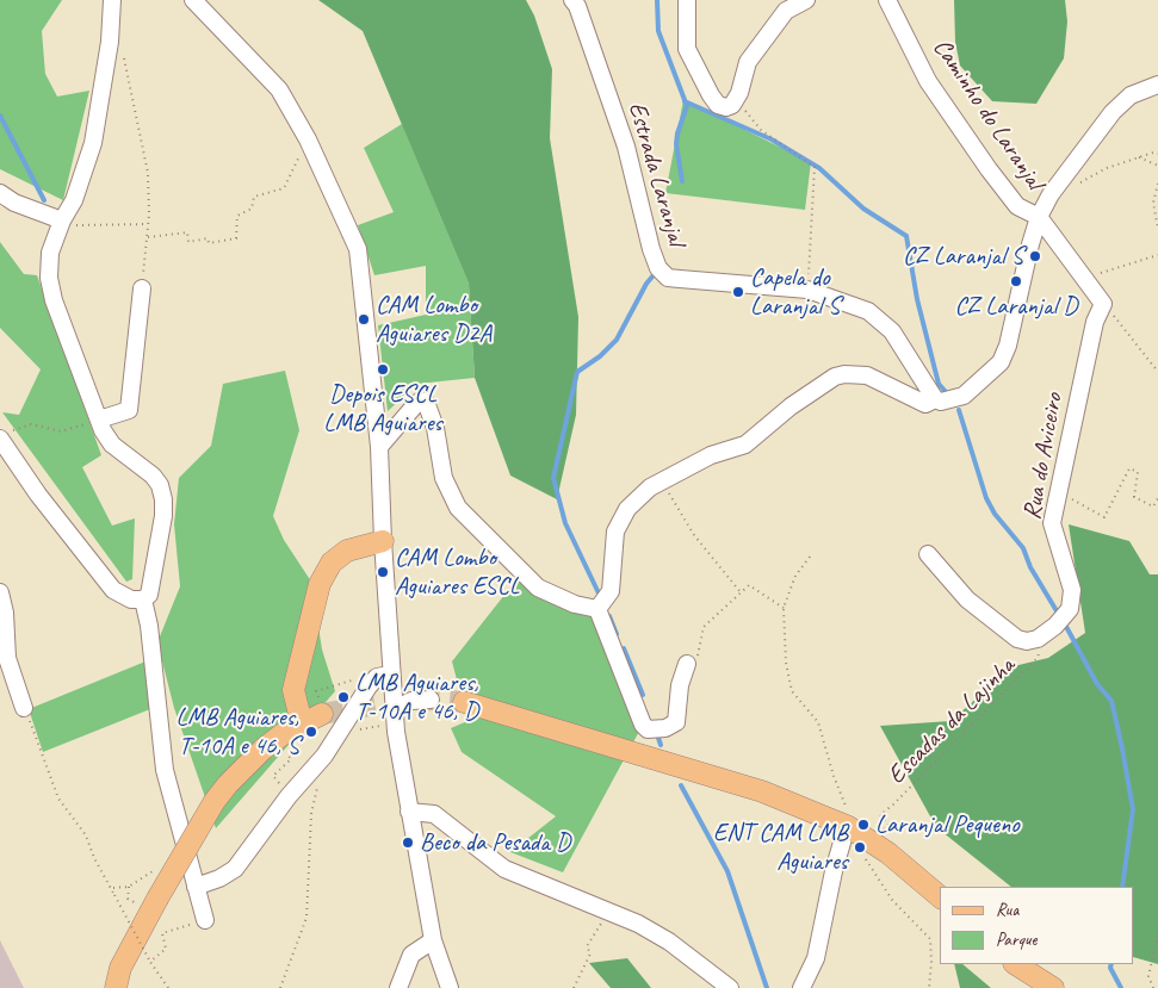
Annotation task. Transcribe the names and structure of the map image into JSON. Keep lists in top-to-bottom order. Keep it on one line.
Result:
{"streets":{"street":["Caminho do Laranjal","Estrada Laranjal","Rua do Aviceiro"],"path":["Escadas da Lajinha"]},"crossings":[["Rua do Aviceiro","Escadas da Lajinha"]],"places":["CZ Laranjal S","CZ Laranjal D","Capela do Laranjal S","CAM Lombo Aguiares D2A","Depois ESCL LMB Aguiares","CAM Lombo Aguiares ESCL","LMB Aguiares, T-10A e 46, D","LMB Aguiares, T-10A e 46, S","Laranjal Pequeno","Beco da Pesada D","ENT CAM LMB Aguiares"],"legend":["Rua","Parque"]}
